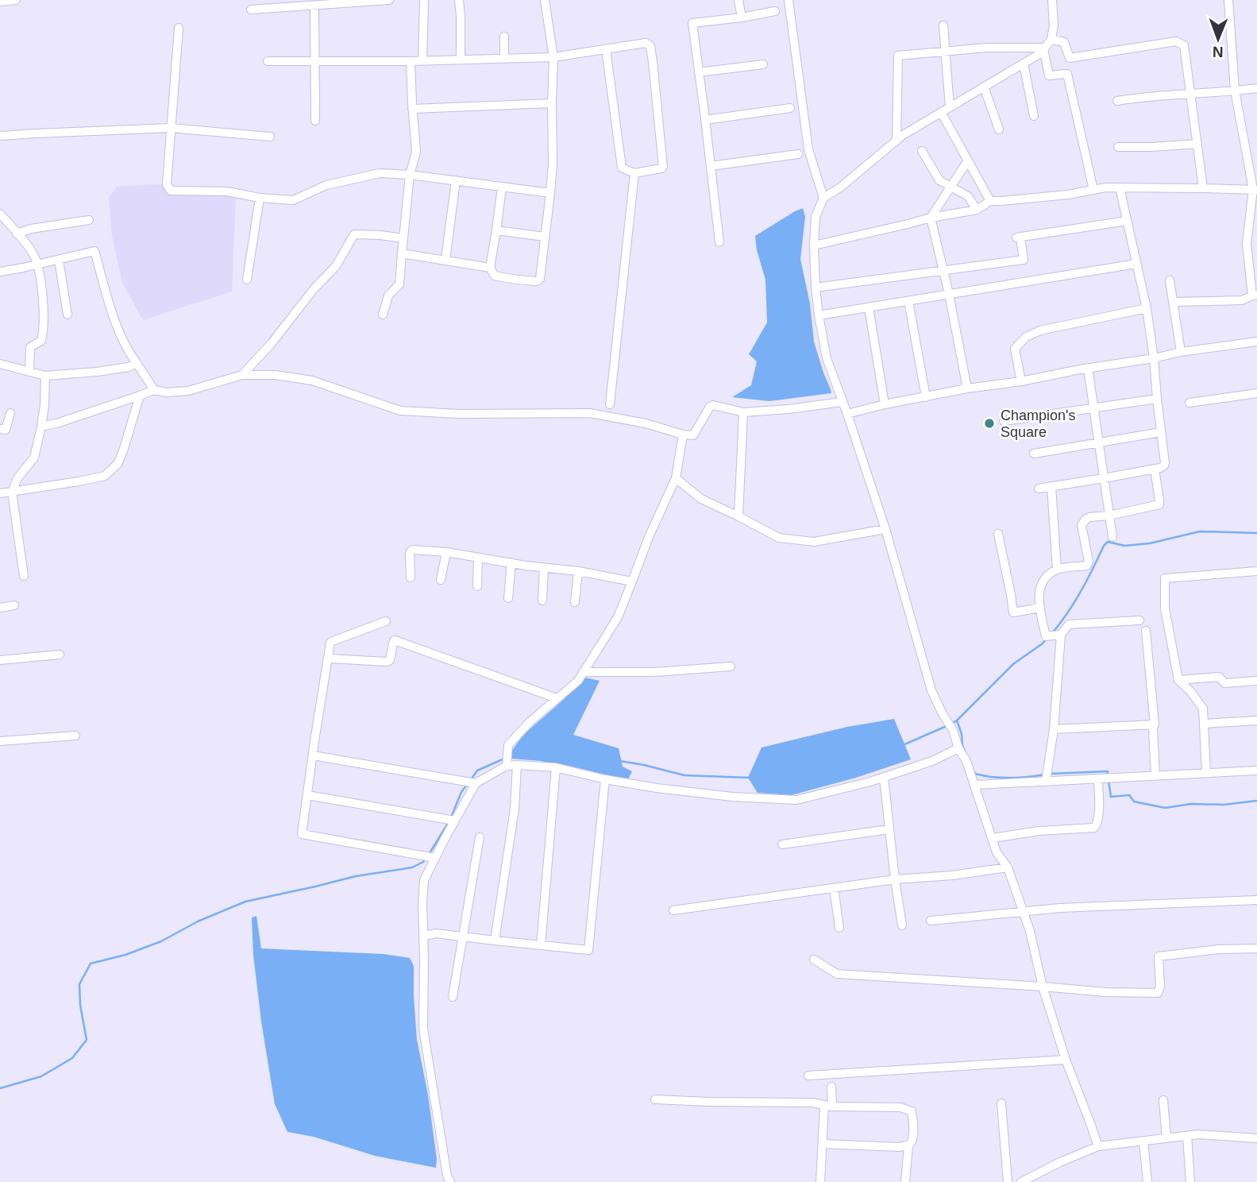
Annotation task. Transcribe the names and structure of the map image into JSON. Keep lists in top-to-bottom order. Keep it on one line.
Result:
{"places":["Champion's Square"],"north":"bottom"}
